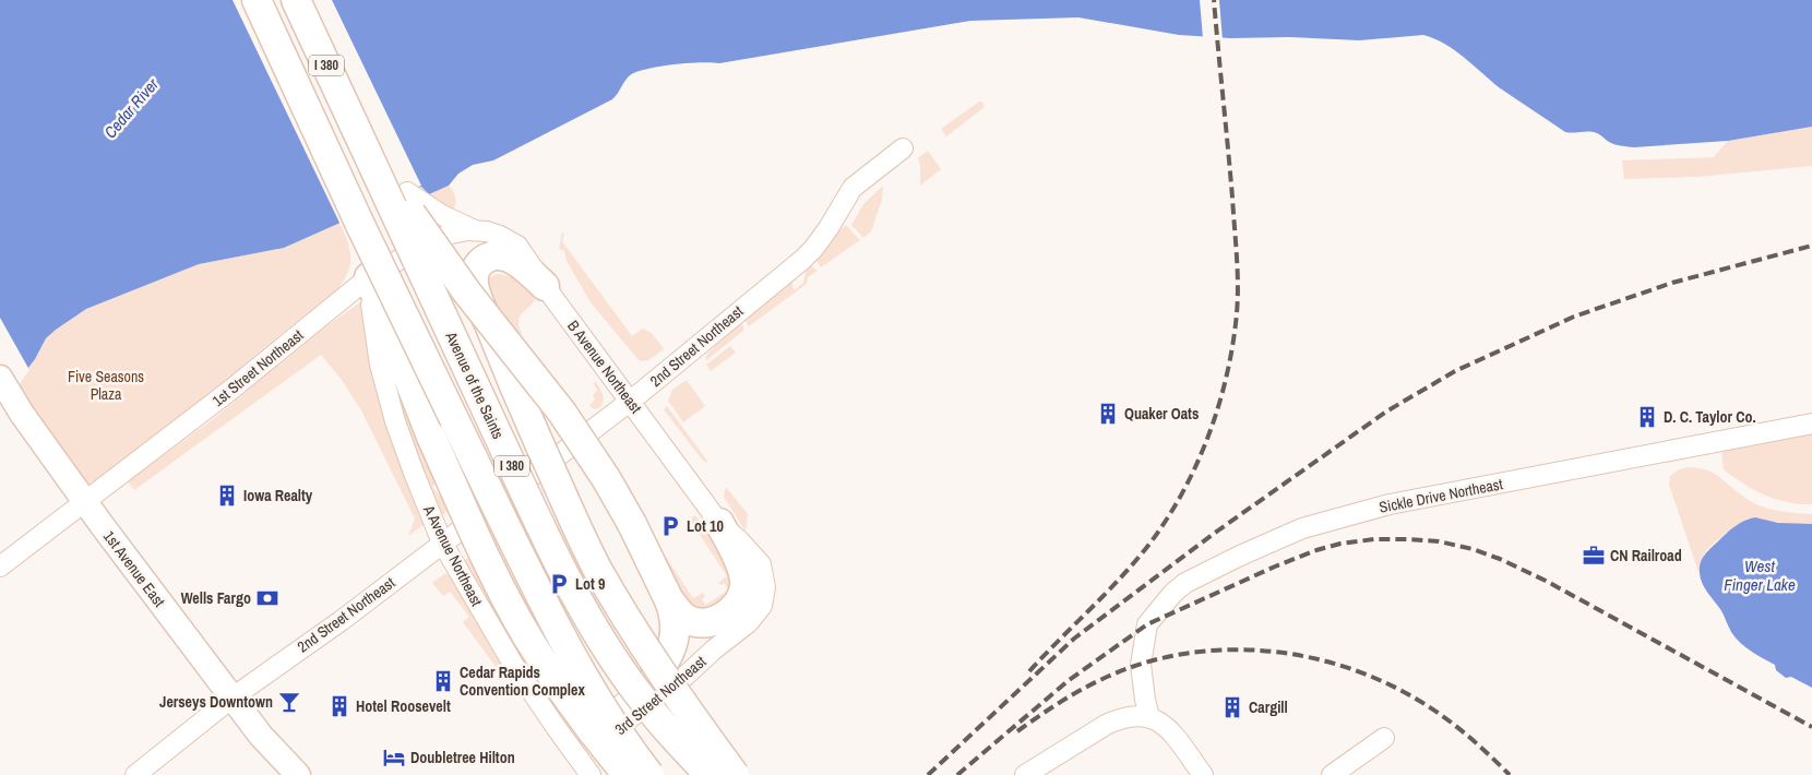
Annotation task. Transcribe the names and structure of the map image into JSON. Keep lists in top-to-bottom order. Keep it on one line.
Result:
{"streets":{"highway":["I 380","Avenue of the Saints"],"main road":["1st Avenue East"],"street":["2nd Street Northeast","B Avenue Northeast","1st Street Northeast","Sickle Drive Northeast","A Avenue Northeast","3rd Street Northeast"]},"crossings":[["2nd Street Northeast","B Avenue Northeast"],["2nd Street Northeast","A Avenue Northeast"],["2nd Street Northeast","1st Avenue East"],["B Avenue Northeast","1st Street Northeast"],["B Avenue Northeast","3rd Street Northeast"],["1st Street Northeast","A Avenue Northeast"],["1st Street Northeast","1st Avenue East"],["A Avenue Northeast","3rd Street Northeast"]],"water":["Cedar River","West Finger Lake"],"parks":["Five Seasons Plaza"],"places":{"building":["Quaker Oats","D. C. Taylor Co.","Iowa Realty","Cedar Rapids Convention Complex","Hotel Roosevelt","Cargill"],"parking":["Lot 10","Lot 9"],"office":["CN Railroad"],"bank":["Wells Fargo"],"bar":["Jerseys Downtown"],"hotel":["Doubletree Hilton"]}}
